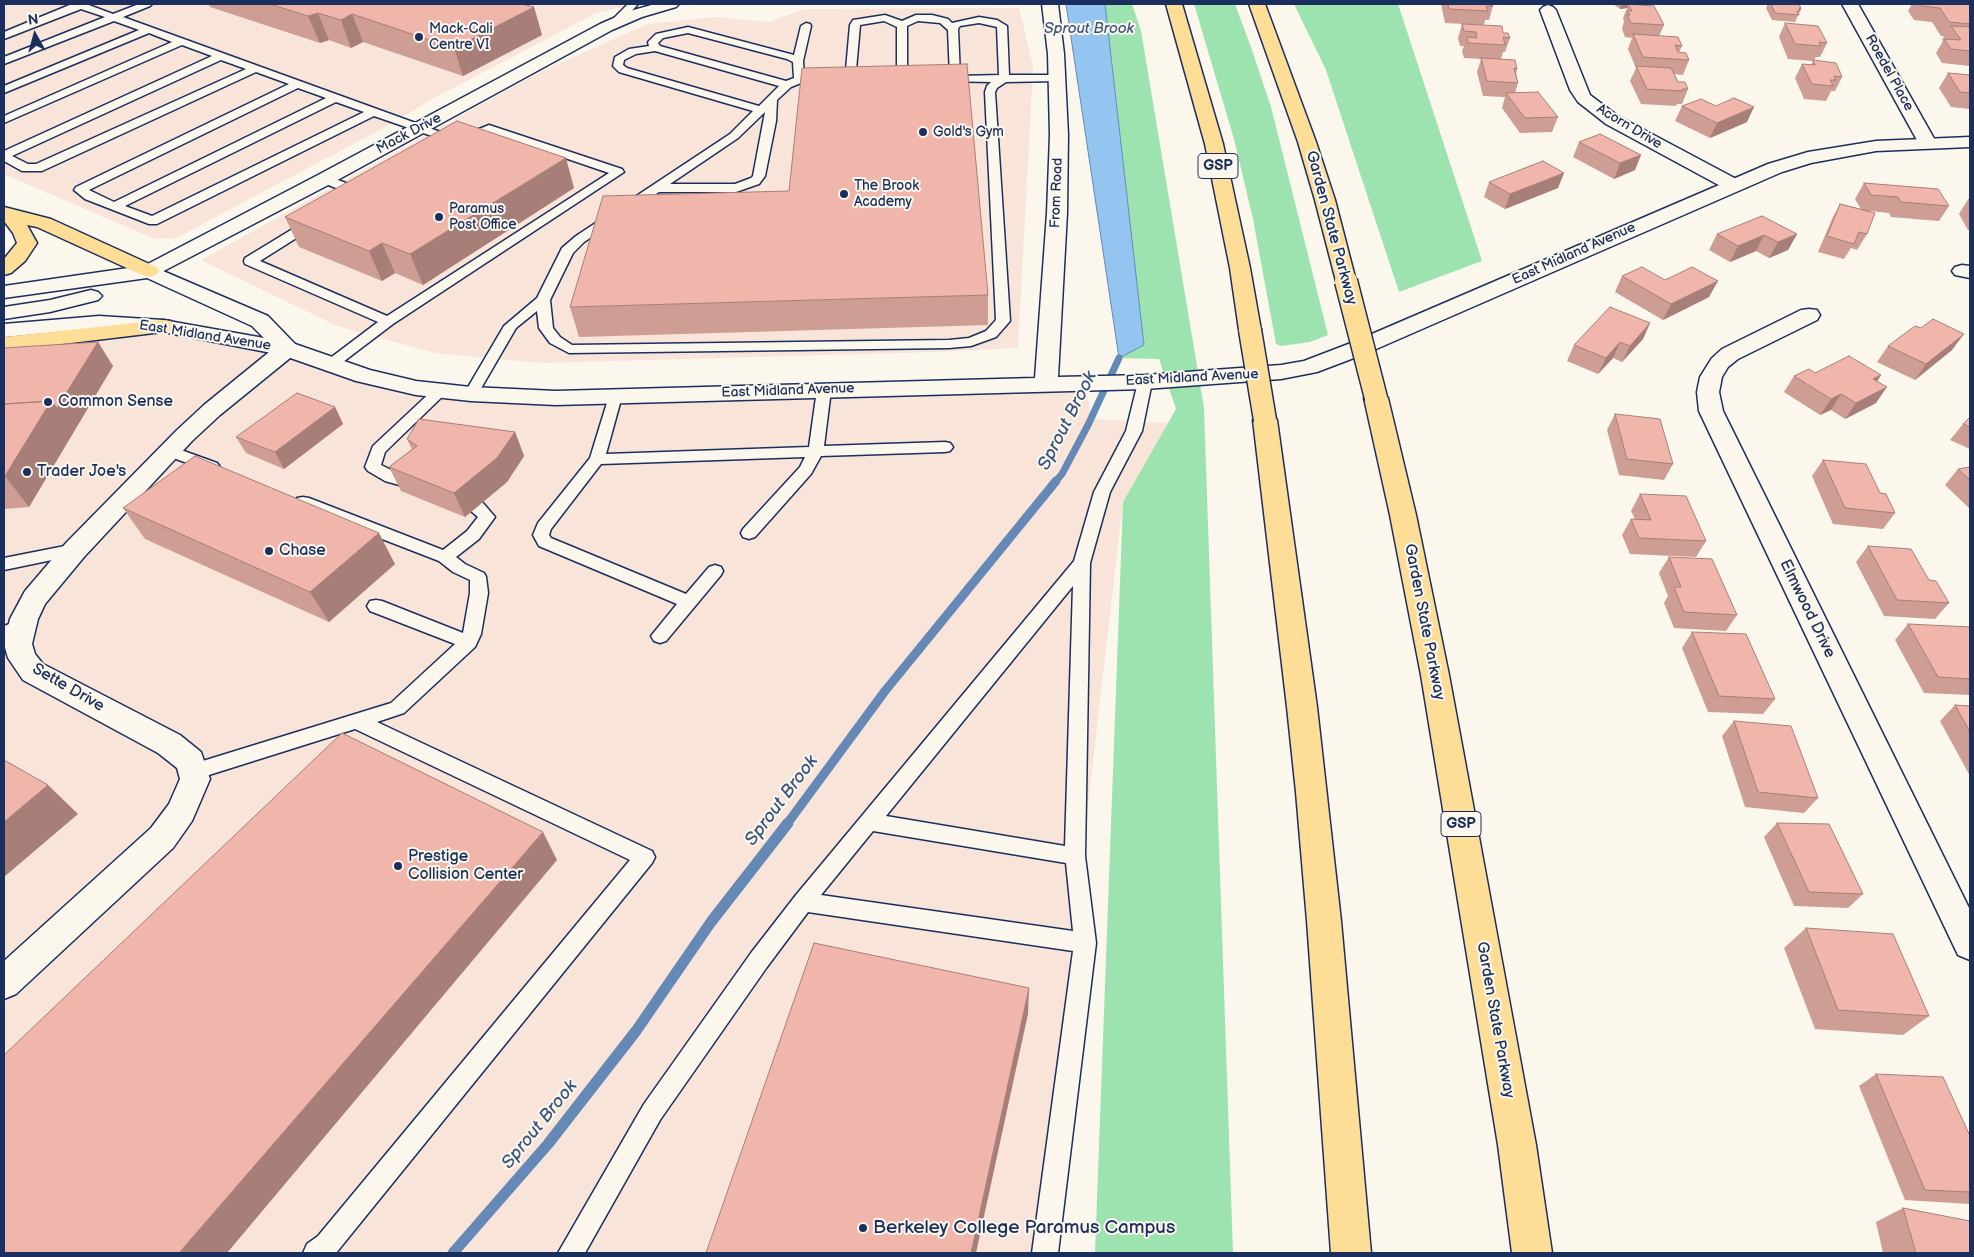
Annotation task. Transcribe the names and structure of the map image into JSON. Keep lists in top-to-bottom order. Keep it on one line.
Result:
{"streets":{"highway":["GSP","Garden State Parkway"],"street":["Roedel Place","Acorn Drive","Mack Drive","From Road","East Midland Avenue","Elmwood Drive","Sette Drive"]},"crossings":[["Roedel Place","East Midland Avenue"],["Acorn Drive","East Midland Avenue"],["Mack Drive","East Midland Avenue"],["From Road","East Midland Avenue"],["East Midland Avenue","Sette Drive"]],"water":["Sprout Brook"],"places":["Mack-Cali Centre VI","Gold's Gym","The Brook Academy","Paramus Post Office","Common Sense","Trader Joe's","Chase","Prestige Collision Center","Berkeley College Paramus Campus"],"north":"top"}
